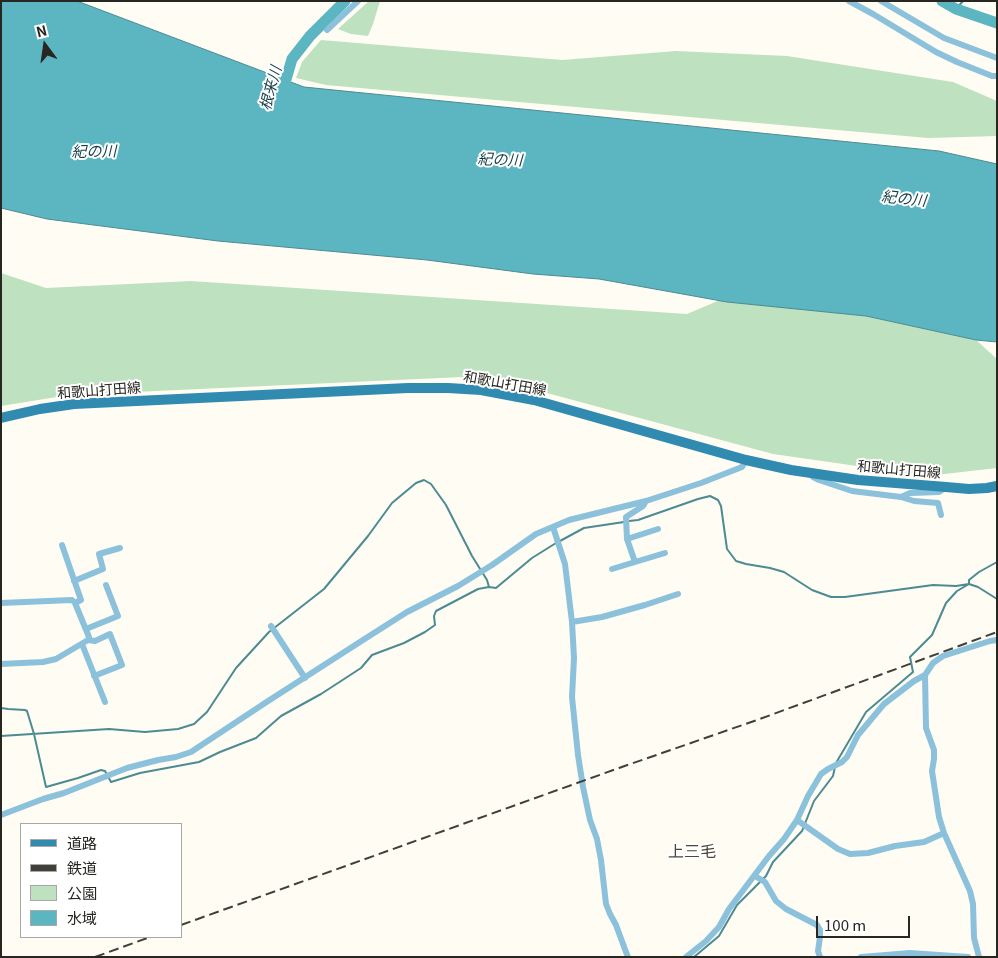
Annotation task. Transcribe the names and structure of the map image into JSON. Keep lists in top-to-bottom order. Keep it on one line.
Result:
{"streets":{"main road":["和歌山打田線"]},"districts":["上三毛"],"water":["根来川","紀の川"],"legend":["道路","鉄道","公園","水域"],"scale_bar":"100 m","north":"top"}
